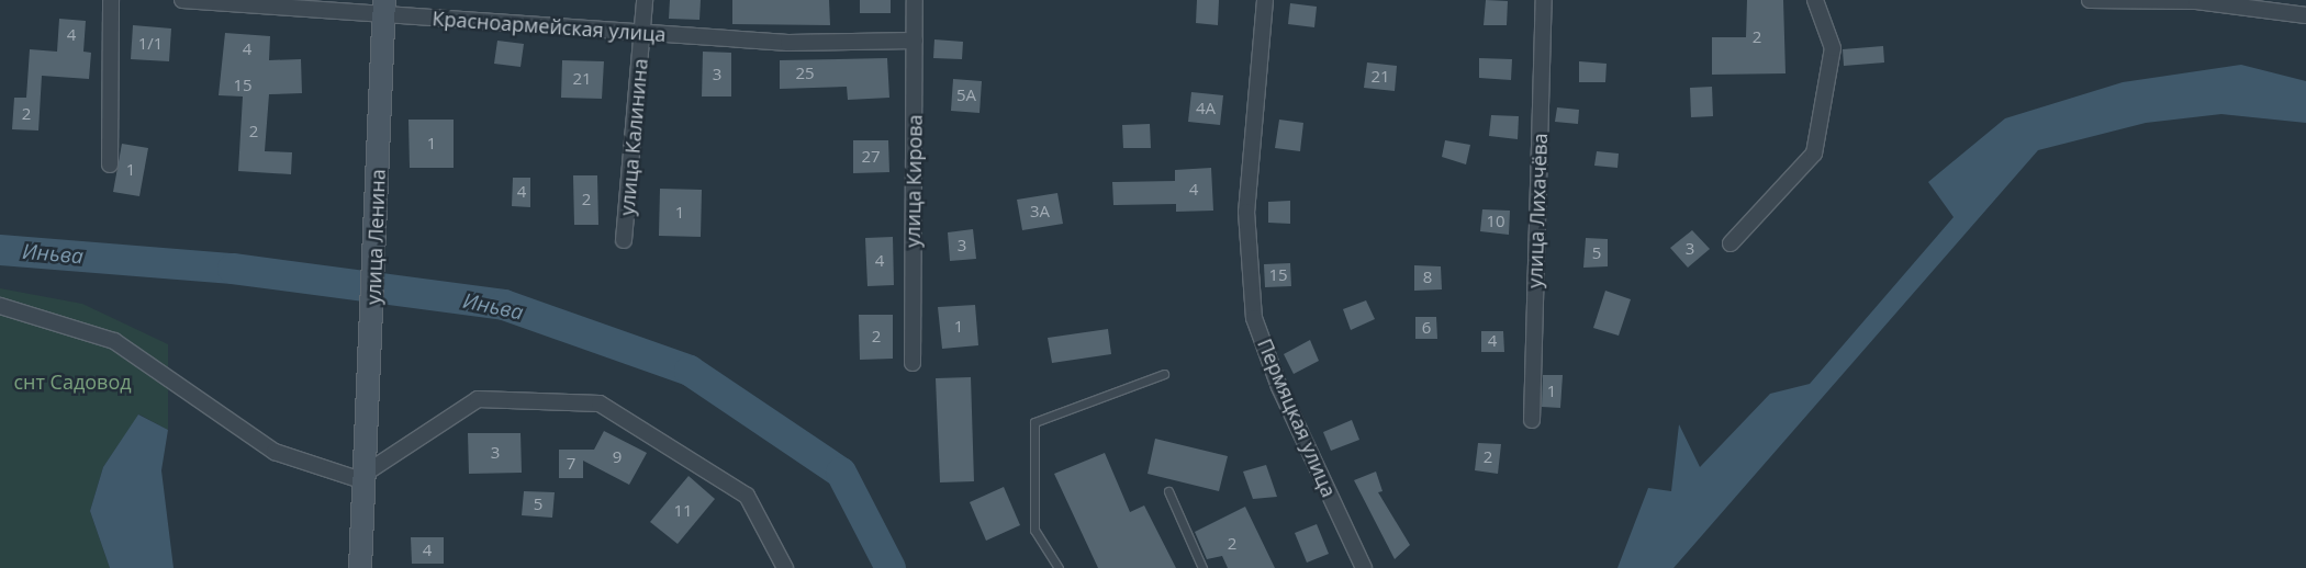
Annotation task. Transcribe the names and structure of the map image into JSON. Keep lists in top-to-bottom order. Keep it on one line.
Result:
{"streets":{"main road":["улица Ленина"],"street":["Красноармейская улица","улица Калинина","улица Кирова","улица Лихачёва","Пермяцкая улица"]},"crossings":[["Красноармейская улица","улица Калинина"],["Красноармейская улица","улица Кирова"],["Красноармейская улица","улица Ленина"]],"water":["Иньва"],"parks":["снт Садовод"],"house_numbers":["4","2","1/1","4","25","3","21","21","15","5А","4А","2","2","1","27","1","4","4","2","3А","1","10","3","3","5","4","15","8","1","6","2","4","1","3","9","2","7","5","11","2","4"]}
